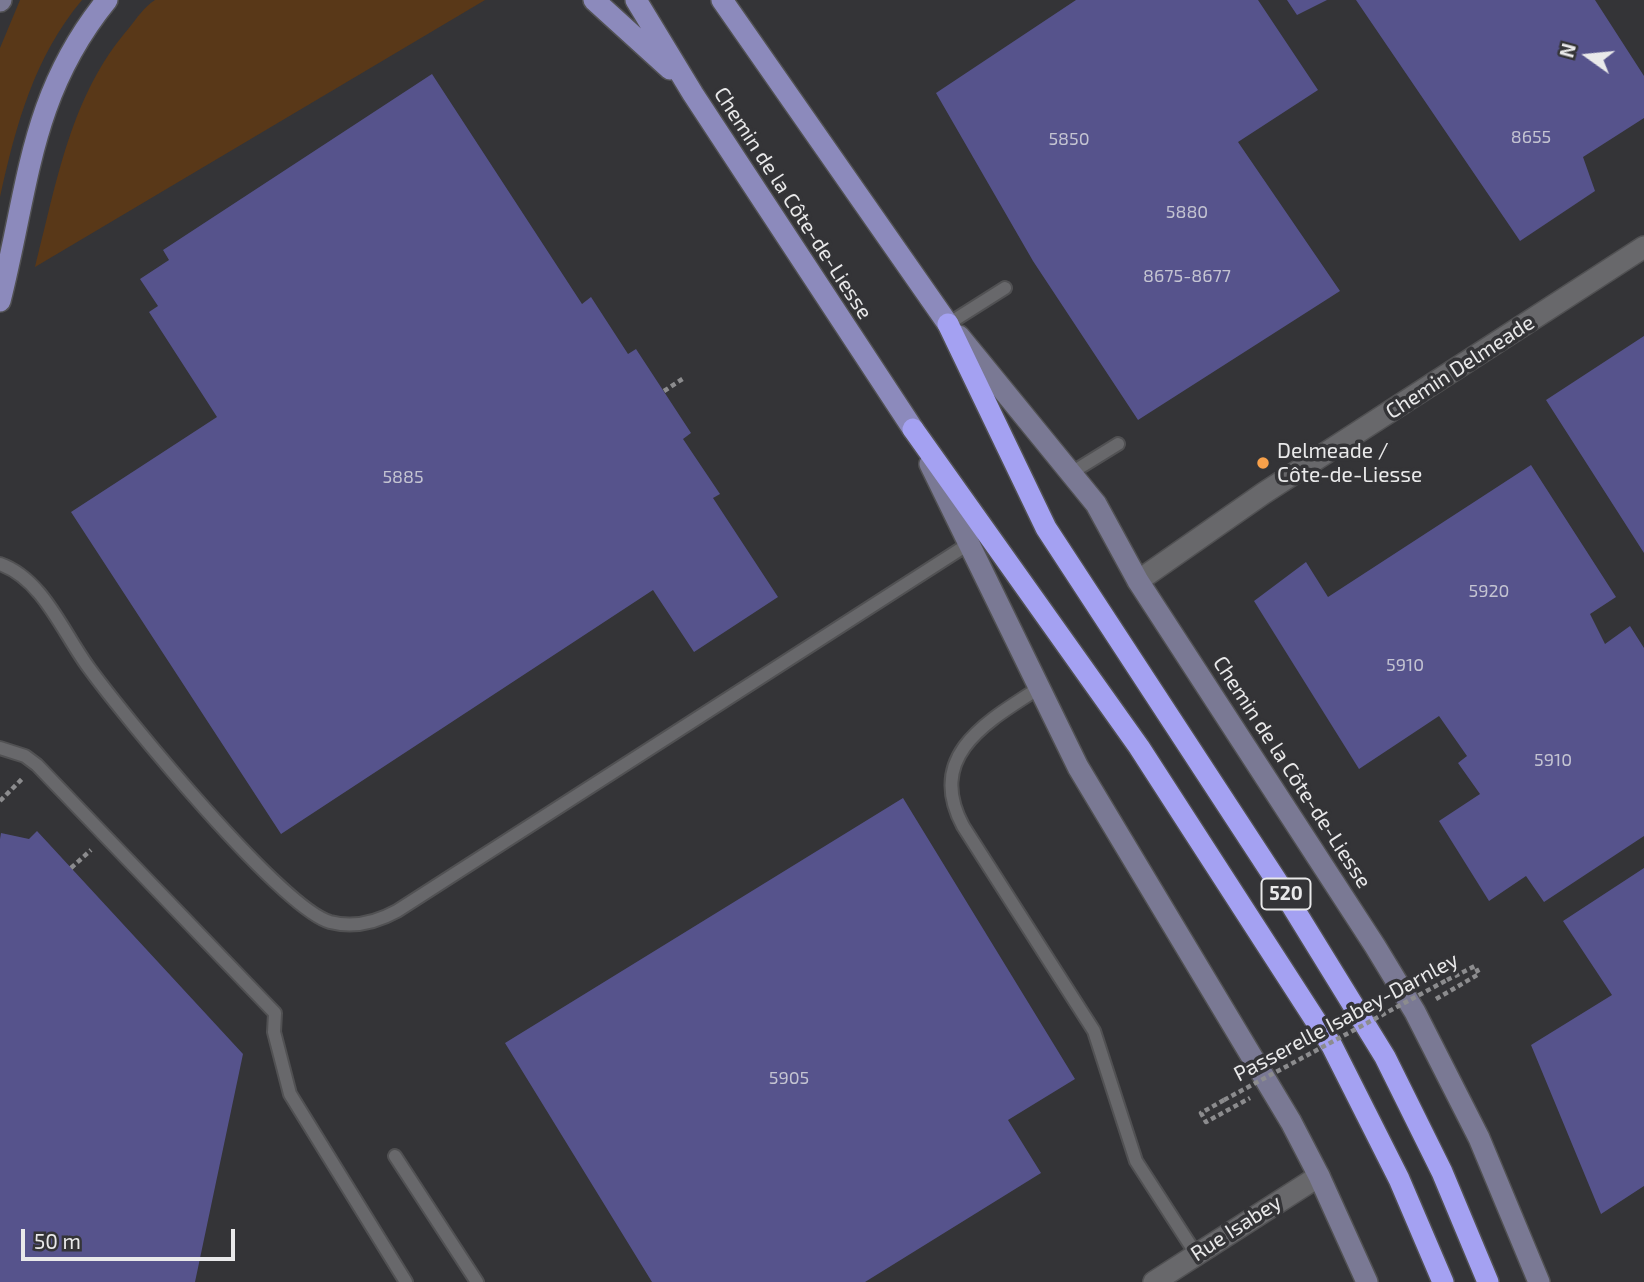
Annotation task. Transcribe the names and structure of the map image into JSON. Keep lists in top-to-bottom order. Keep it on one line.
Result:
{"streets":{"highway":["Chemin de la Côte-de-Liesse","520"],"street":["Chemin Delmeade","Rue Isabey"],"path":["Passerelle Isabey-Darnley"]},"crossings":[["Chemin de la Côte-de-Liesse","Chemin Delmeade"],["Chemin de la Côte-de-Liesse","Rue Isabey"]],"places":["Delmeade / Côte-de-Liesse"],"house_numbers":["8655","5850","5880","8675-8677","5885","5920","5910","5910","5905"],"scale_bar":"50 m","north":"left"}
